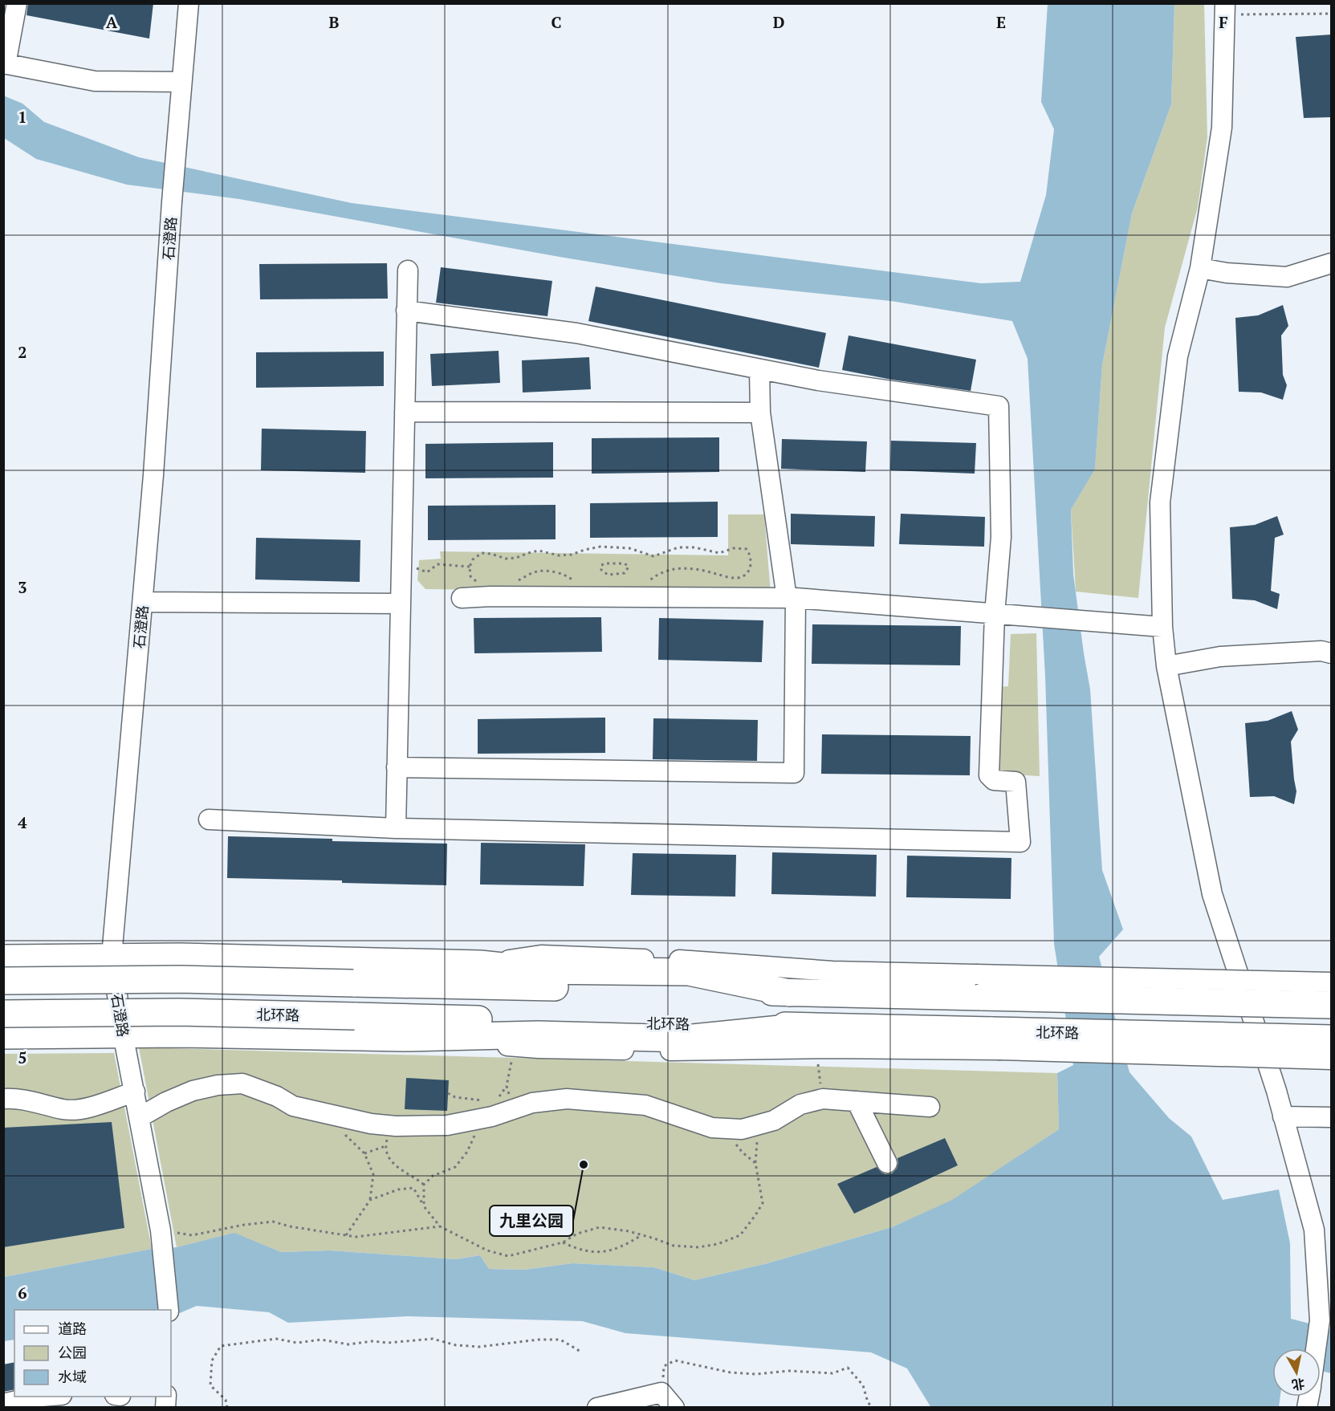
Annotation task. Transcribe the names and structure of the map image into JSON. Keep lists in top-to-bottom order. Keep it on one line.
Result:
{"streets":{"highway":["北环路"],"street":["石澄路"]},"places":["九里公园"],"legend":["道路","公园","水域"],"north":"bottom","grid":{"columns":["A","B","C","D","E","F"],"rows":["1","2","3","4","5","6"]}}
